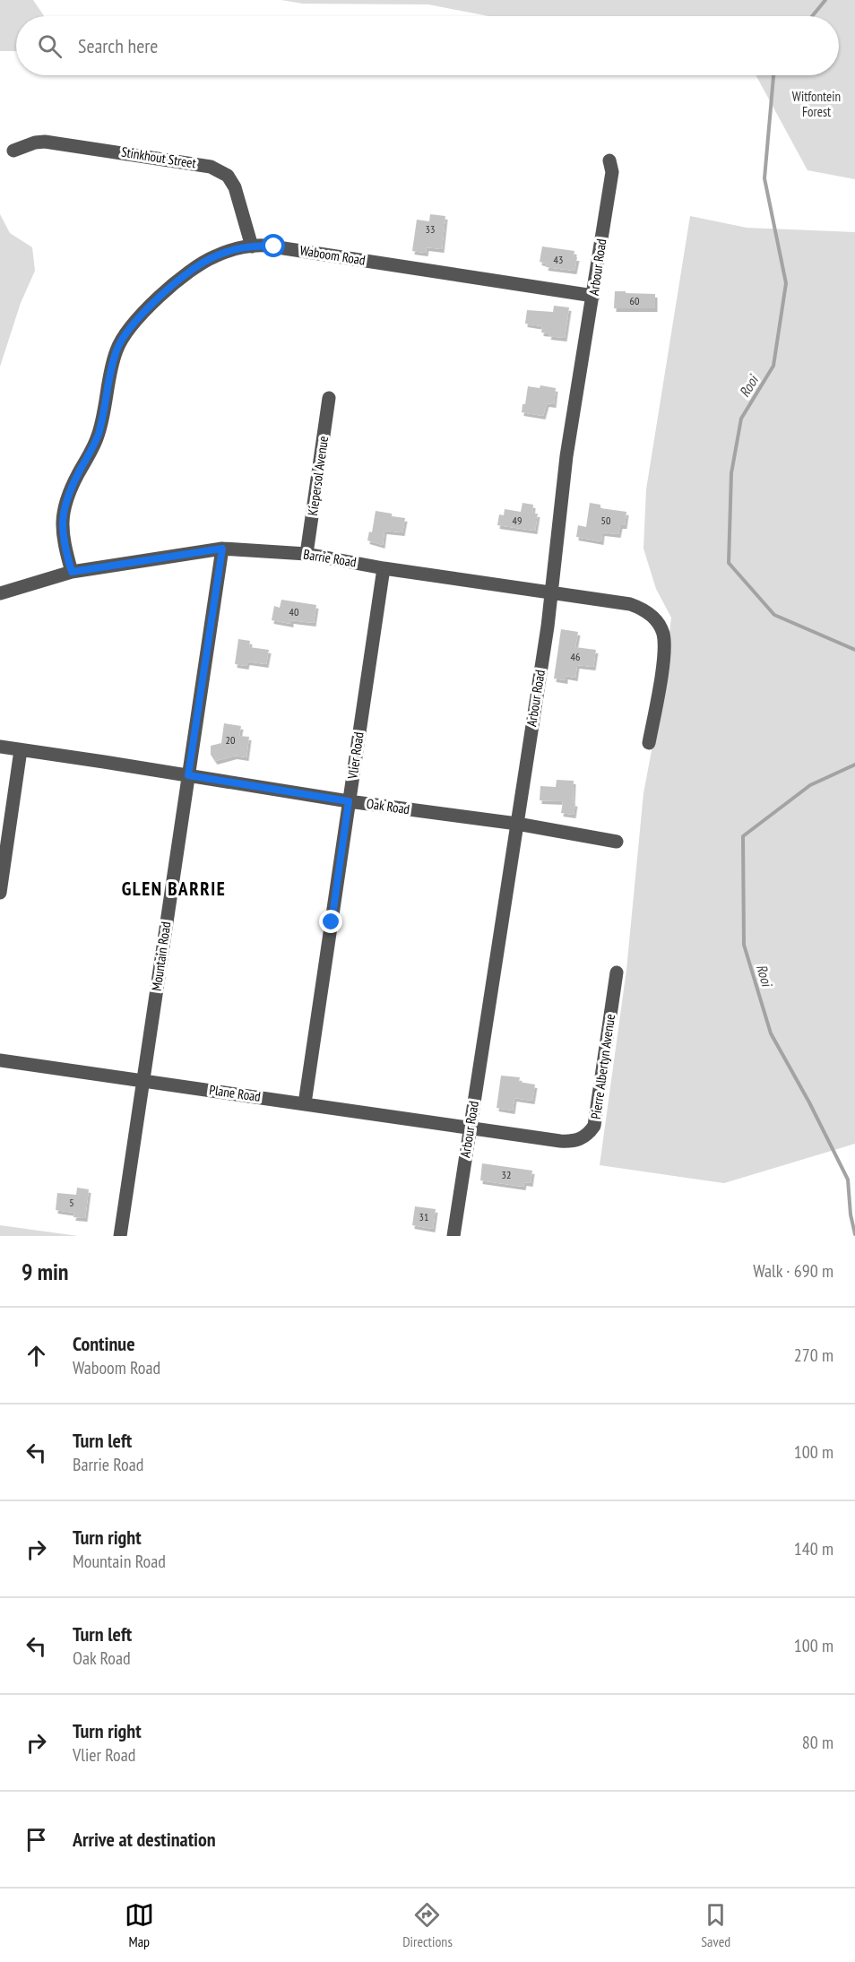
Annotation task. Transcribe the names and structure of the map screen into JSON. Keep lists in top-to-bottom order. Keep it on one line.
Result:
{"streets":{"street":["Stinkhout Street","Waboom Road","Arbour Road","Kiepersol Avenue","Barrie Road","Vlier Road","Oak Road","Mountain Road","Pierre Albertyn Avenue","Plane Road"]},"crossings":[["Stinkhout Street","Waboom Road"],["Waboom Road","Arbour Road"],["Waboom Road","Barrie Road"],["Arbour Road","Barrie Road"],["Arbour Road","Oak Road"],["Arbour Road","Pierre Albertyn Avenue"],["Arbour Road","Plane Road"],["Kiepersol Avenue","Barrie Road"],["Barrie Road","Vlier Road"],["Barrie Road","Mountain Road"],["Vlier Road","Oak Road"],["Vlier Road","Plane Road"],["Oak Road","Mountain Road"],["Mountain Road","Plane Road"],["Pierre Albertyn Avenue","Plane Road"]],"districts":["GLEN BARRIE"],"water":["Rooi"],"parks":["Witfontein Forest"],"house_numbers":["33","43","60","49","50","40","46","20","32","5","31"],"page":{"search":"Search here","heading":["9 min","Walk · 690 m"],"list":[["Continue","Waboom Road","270 m"],["Turn left","Barrie Road","100 m"],["Turn right","Mountain Road","140 m"],["Turn left","Oak Road","100 m"],["Turn right","Vlier Road","80 m"],"Arrive at destination"],"nav":["Map","Directions","Saved"]}}
